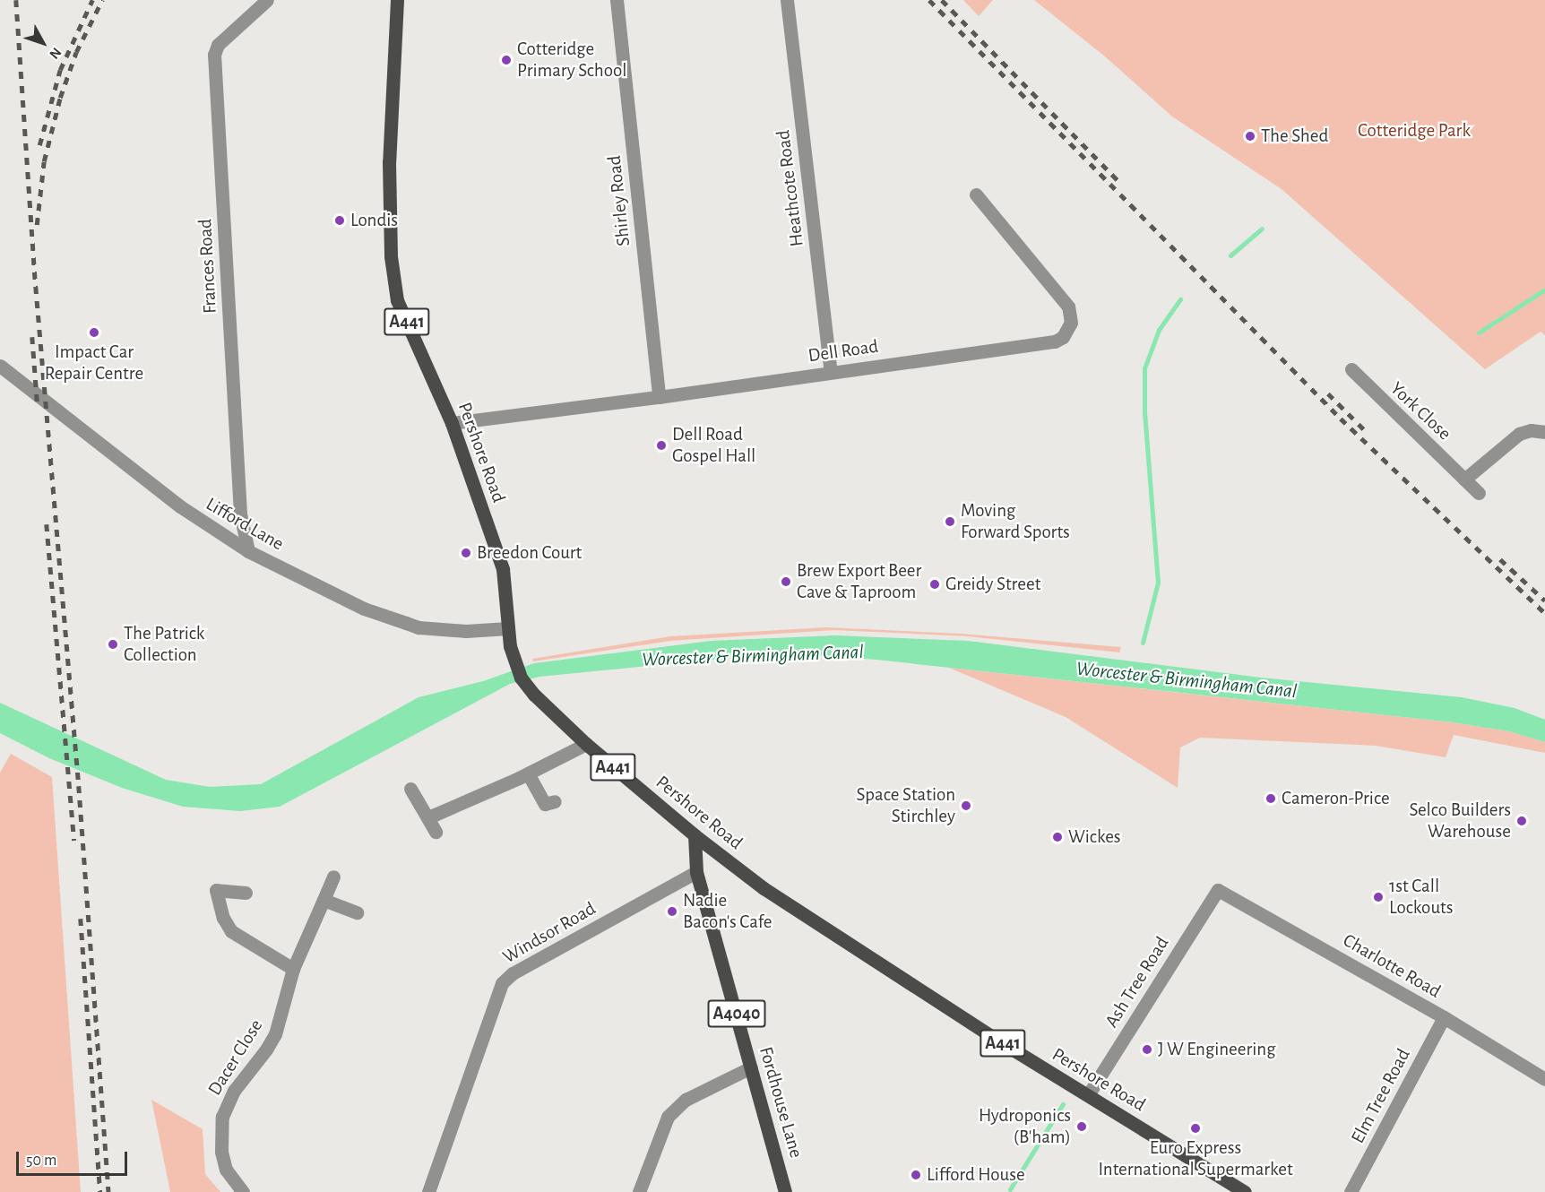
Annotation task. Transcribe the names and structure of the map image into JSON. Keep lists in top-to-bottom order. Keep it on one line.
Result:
{"streets":{"main road":["A441","Pershore Road","A4040","Fordhouse Lane"],"street":["Heathcote Road","Shirley Road","Frances Road","Dell Road","York Close","Lifford Lane","Windsor Road","Charlotte Road","Ash Tree Road","Dacer Close","Elm Tree Road"]},"crossings":[["Heathcote Road","Dell Road"],["Shirley Road","Dell Road"],["Frances Road","Lifford Lane"],["Dell Road","Pershore Road"],["Pershore Road","Lifford Lane"],["Pershore Road","Ash Tree Road"],["Pershore Road","Fordhouse Lane"],["Windsor Road","Fordhouse Lane"],["Charlotte Road","Ash Tree Road"],["Charlotte Road","Elm Tree Road"]],"water":["Worcester & Birmingham Canal"],"parks":["Cotteridge Park"],"places":["Cotteridge Primary School","The Shed","Londis","Impact Car Repair Centre","Dell Road Gospel Hall","Moving Forward Sports","Breedon Court","Brew Export Beer Cave & Taproom","Greidy Street","The Patrick Collection","Cameron-Price","Space Station Stirchley","Selco Builders Warehouse","Wickes","1st Call Lockouts","Nadie Bacon's Cafe","J W Engineering","Hydroponics (B'ham)","Euro Express International Supermarket","Lifford House"],"scale_bar":"50 m","north":"bottom right"}
